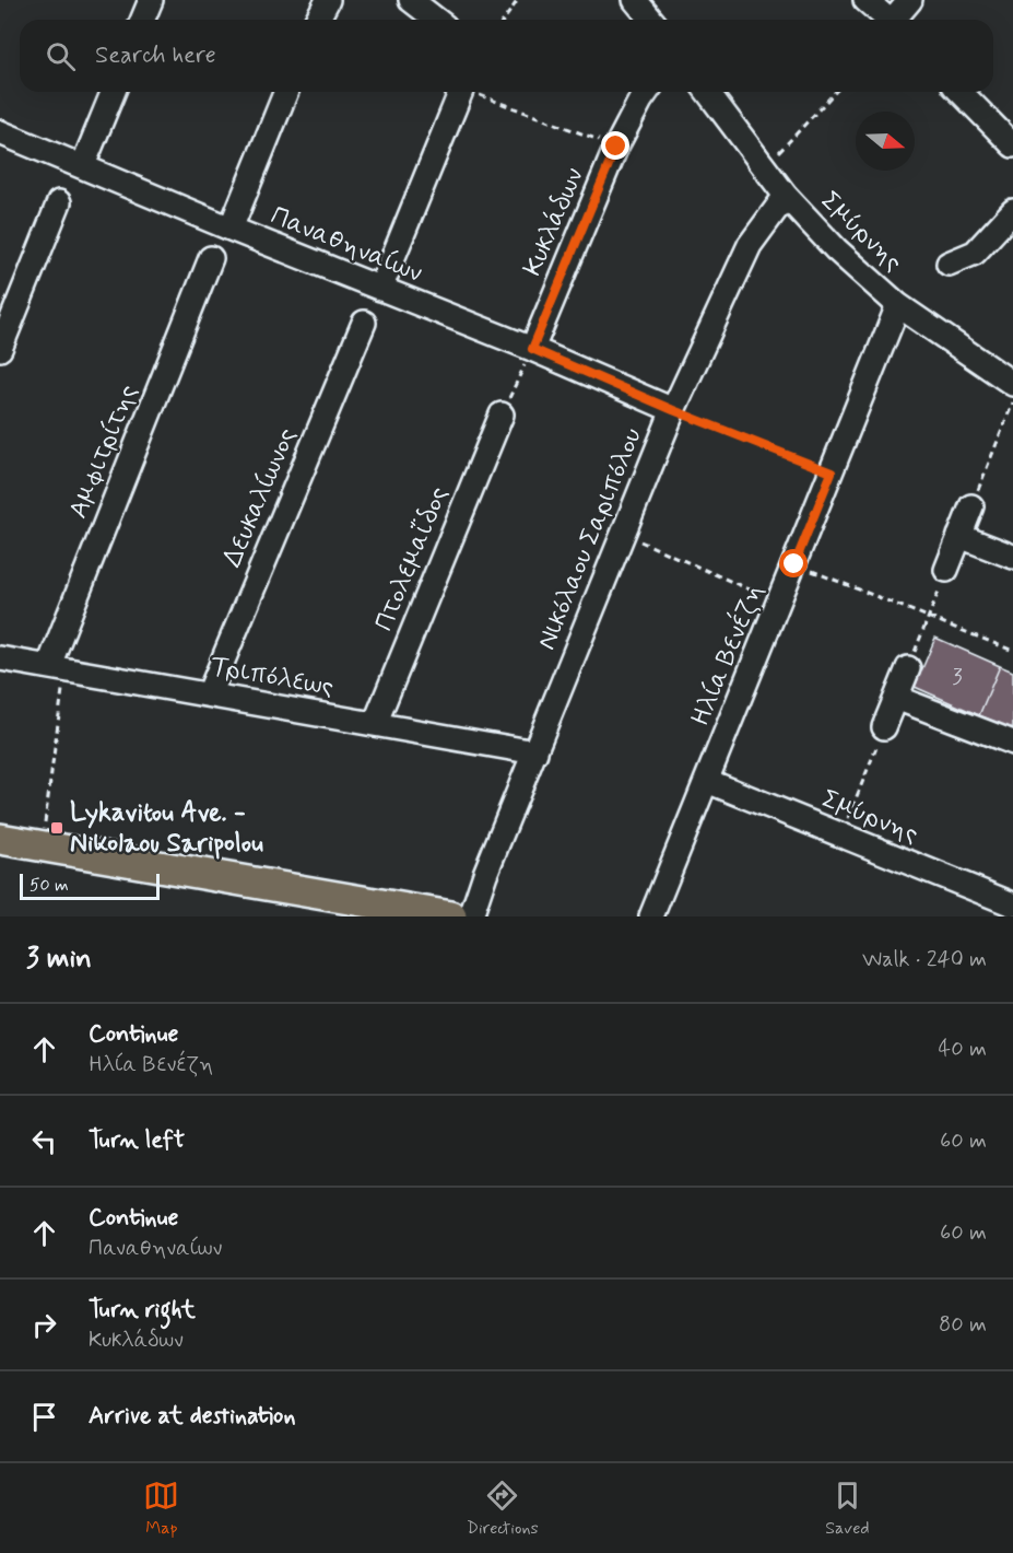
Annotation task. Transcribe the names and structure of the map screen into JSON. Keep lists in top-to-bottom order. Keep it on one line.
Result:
{"streets":{"street":["Κυκλάδων","Σμύρνης","Παναθηναίων","Αμφιτρίτης","Δευκαλίωνος","Νικόλαου Σαριπόλου","Πτολεμαΐδος","Ηλία Βενέζη","Τριπόλεως"]},"crossings":[["Κυκλάδων","Παναθηναίων"],["Σμύρνης","Νικόλαου Σαριπόλου"],["Σμύρνης","Ηλία Βενέζη"],["Παναθηναίων","Νικόλαου Σαριπόλου"],["Αμφιτρίτης","Τριπόλεως"],["Δευκαλίωνος","Τριπόλεως"],["Νικόλαου Σαριπόλου","Τριπόλεως"],["Πτολεμαΐδος","Τριπόλεως"]],"places":{"transit":["Lykavitou Ave. - Nikolaou Saripolou"]},"house_numbers":["3"],"scale_bar":"50 m","north":"right","page":{"search":"Search here","scale":"50 m","heading":["3 min","Walk · 240 m"],"list":[["Continue","Ηλία Βενέζη","40 m"],["Turn left","60 m"],["Continue","Παναθηναίων","60 m"],["Turn right","Κυκλάδων","80 m"],"Arrive at destination"],"nav":["Map","Directions","Saved"]}}
